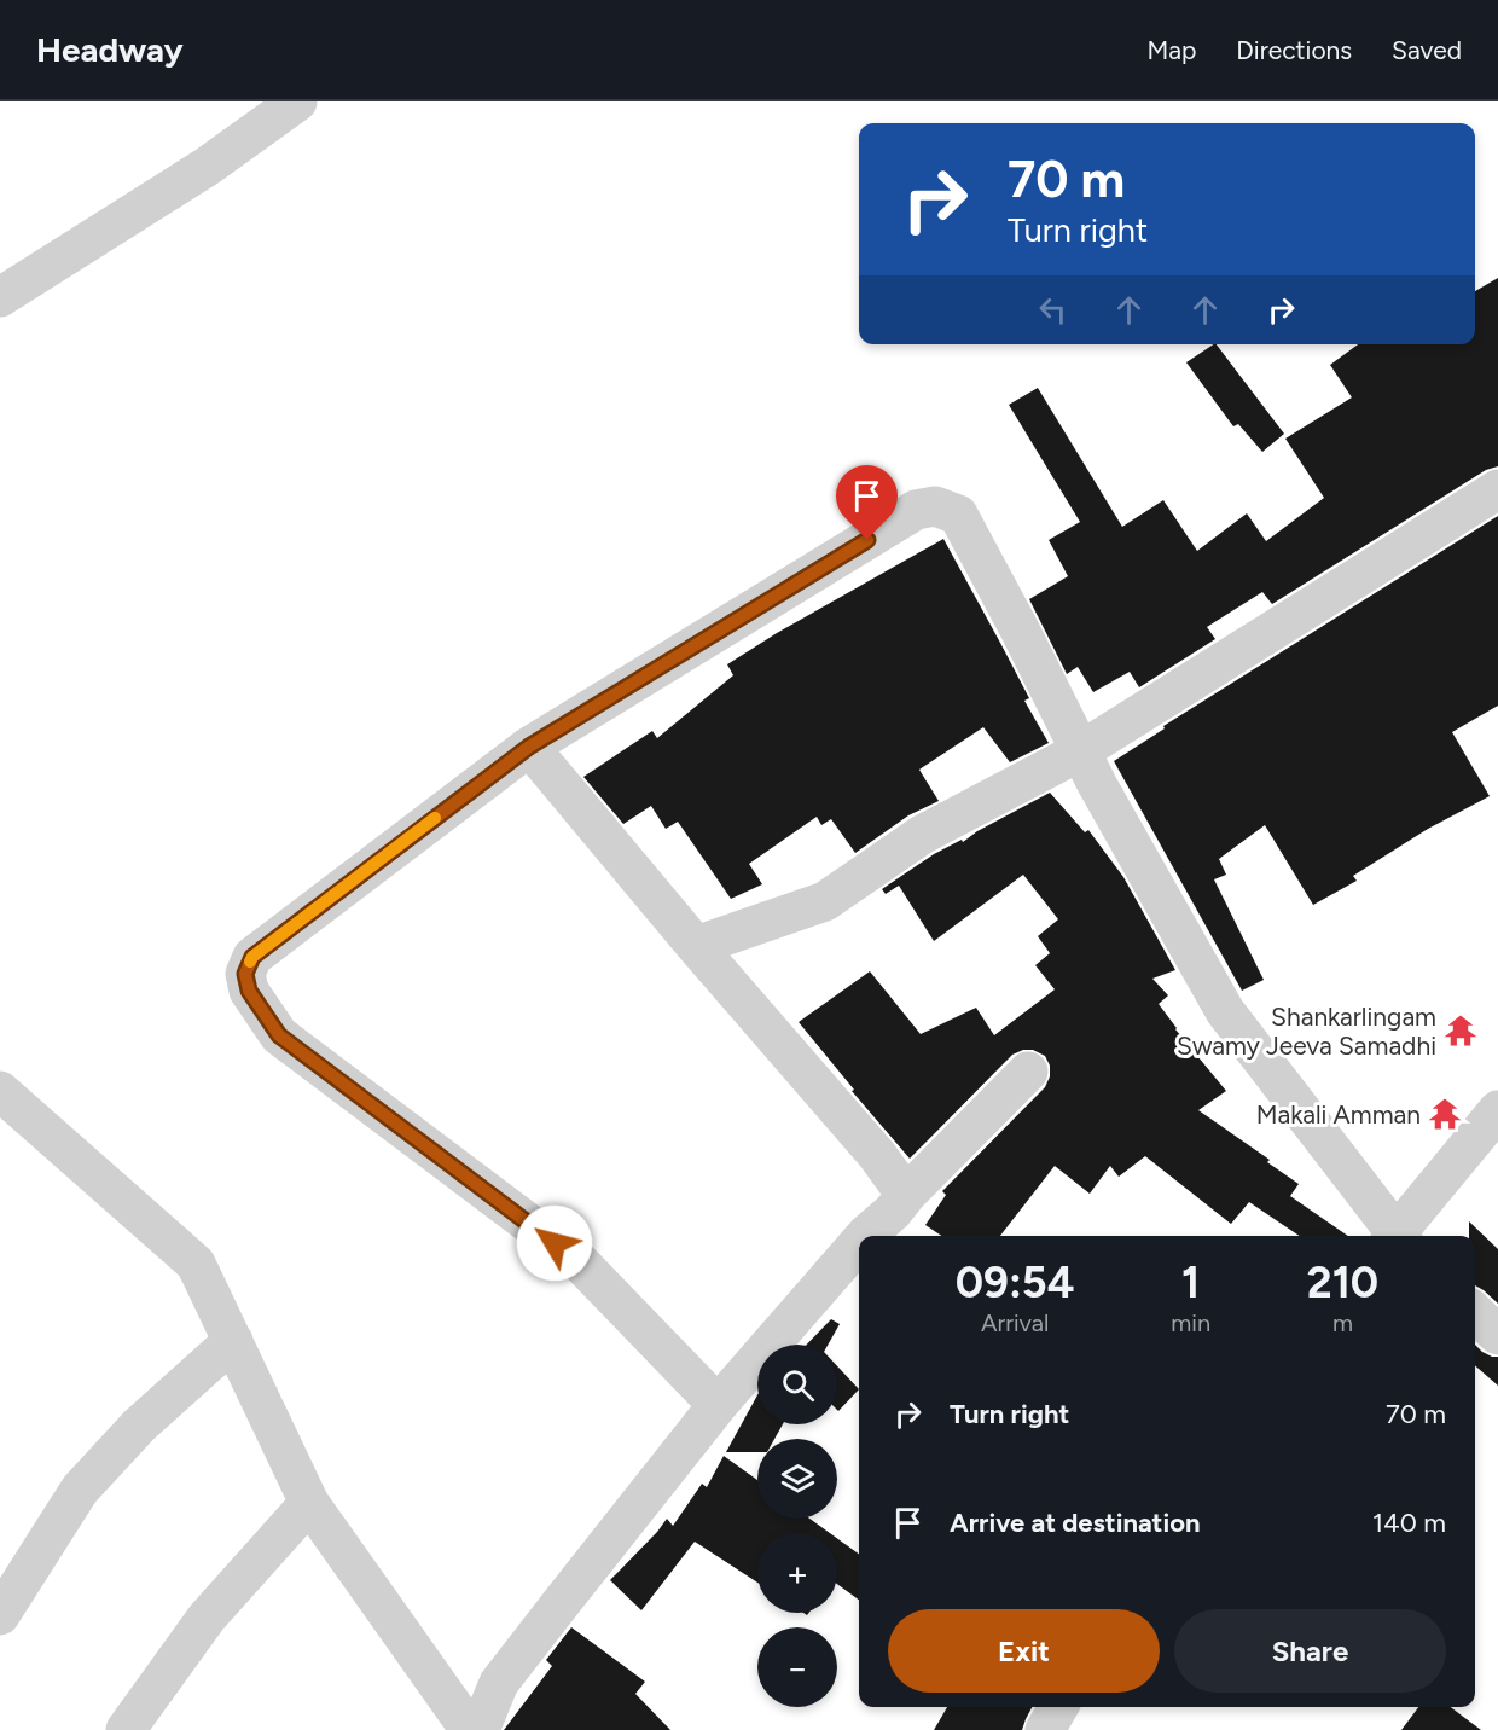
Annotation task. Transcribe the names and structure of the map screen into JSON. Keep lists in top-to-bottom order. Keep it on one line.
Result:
{"places":{"temple":["Shankarlingam Swamy Jeeva Samadhi","Makali Amman"]},"page":{"header":"Headway","nav":["Map","Directions","Saved"],"turn":["70 m","Turn right"],"eta":["09:54","Arrival","1","min","210","m"],"map_buttons":["+","−"],"list":[{"name":"Turn right","value":"70 m"},{"name":"Arrive at destination","value":"140 m"}],"buttons":["Exit","Share"]}}
